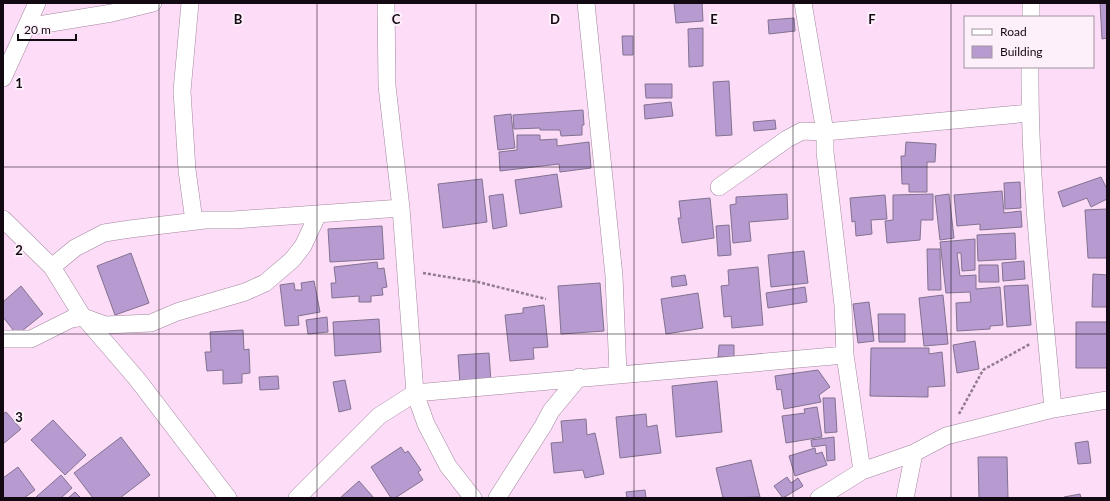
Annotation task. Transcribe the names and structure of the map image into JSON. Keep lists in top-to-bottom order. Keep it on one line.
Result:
{"legend":["Road","Building"],"scale_bar":"20 m","grid":{"columns":["B","C","D","E","F"],"rows":["1","2","3"]}}
